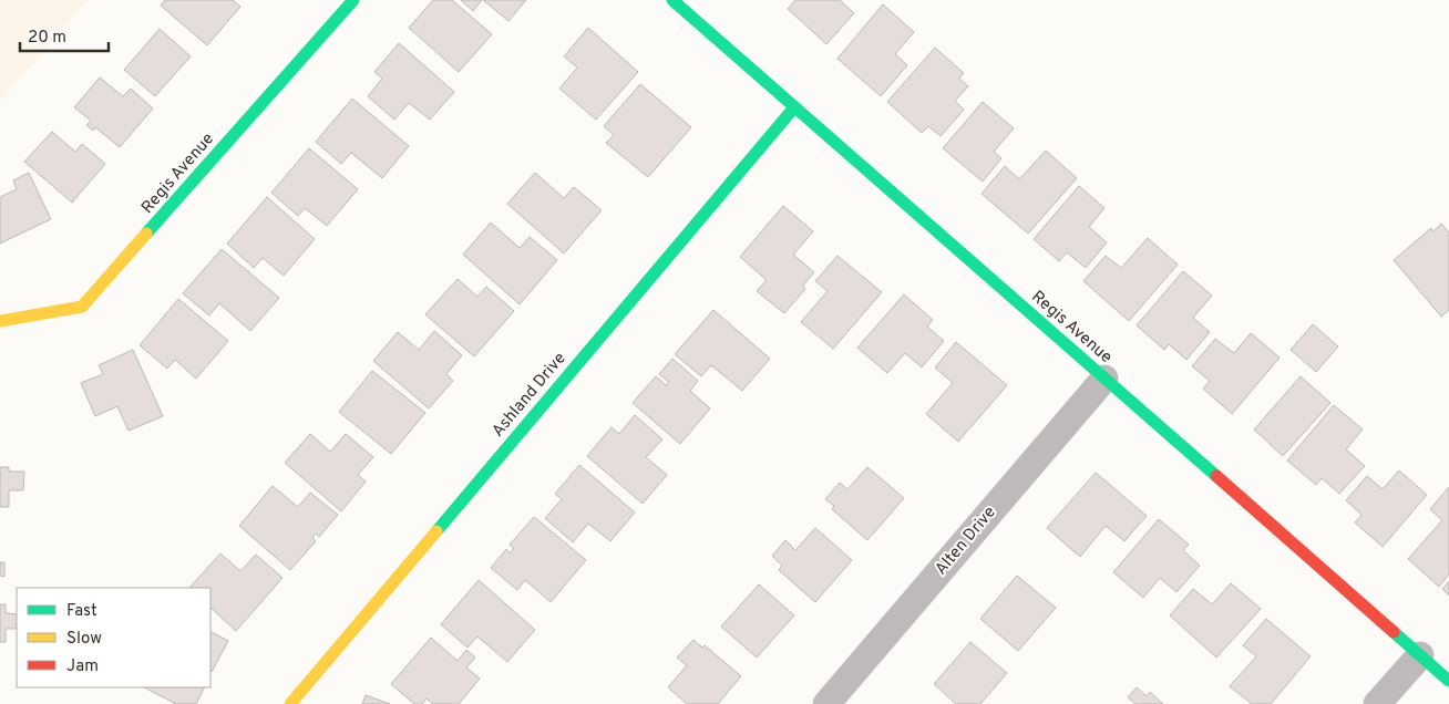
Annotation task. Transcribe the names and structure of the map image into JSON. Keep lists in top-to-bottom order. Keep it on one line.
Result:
{"streets":{"street":["Regis Avenue","Ashland Drive","Alten Drive"]},"crossings":[["Regis Avenue","Ashland Drive"],["Regis Avenue","Alten Drive"]],"legend":["Fast","Slow","Jam"],"scale_bar":"20 m"}
